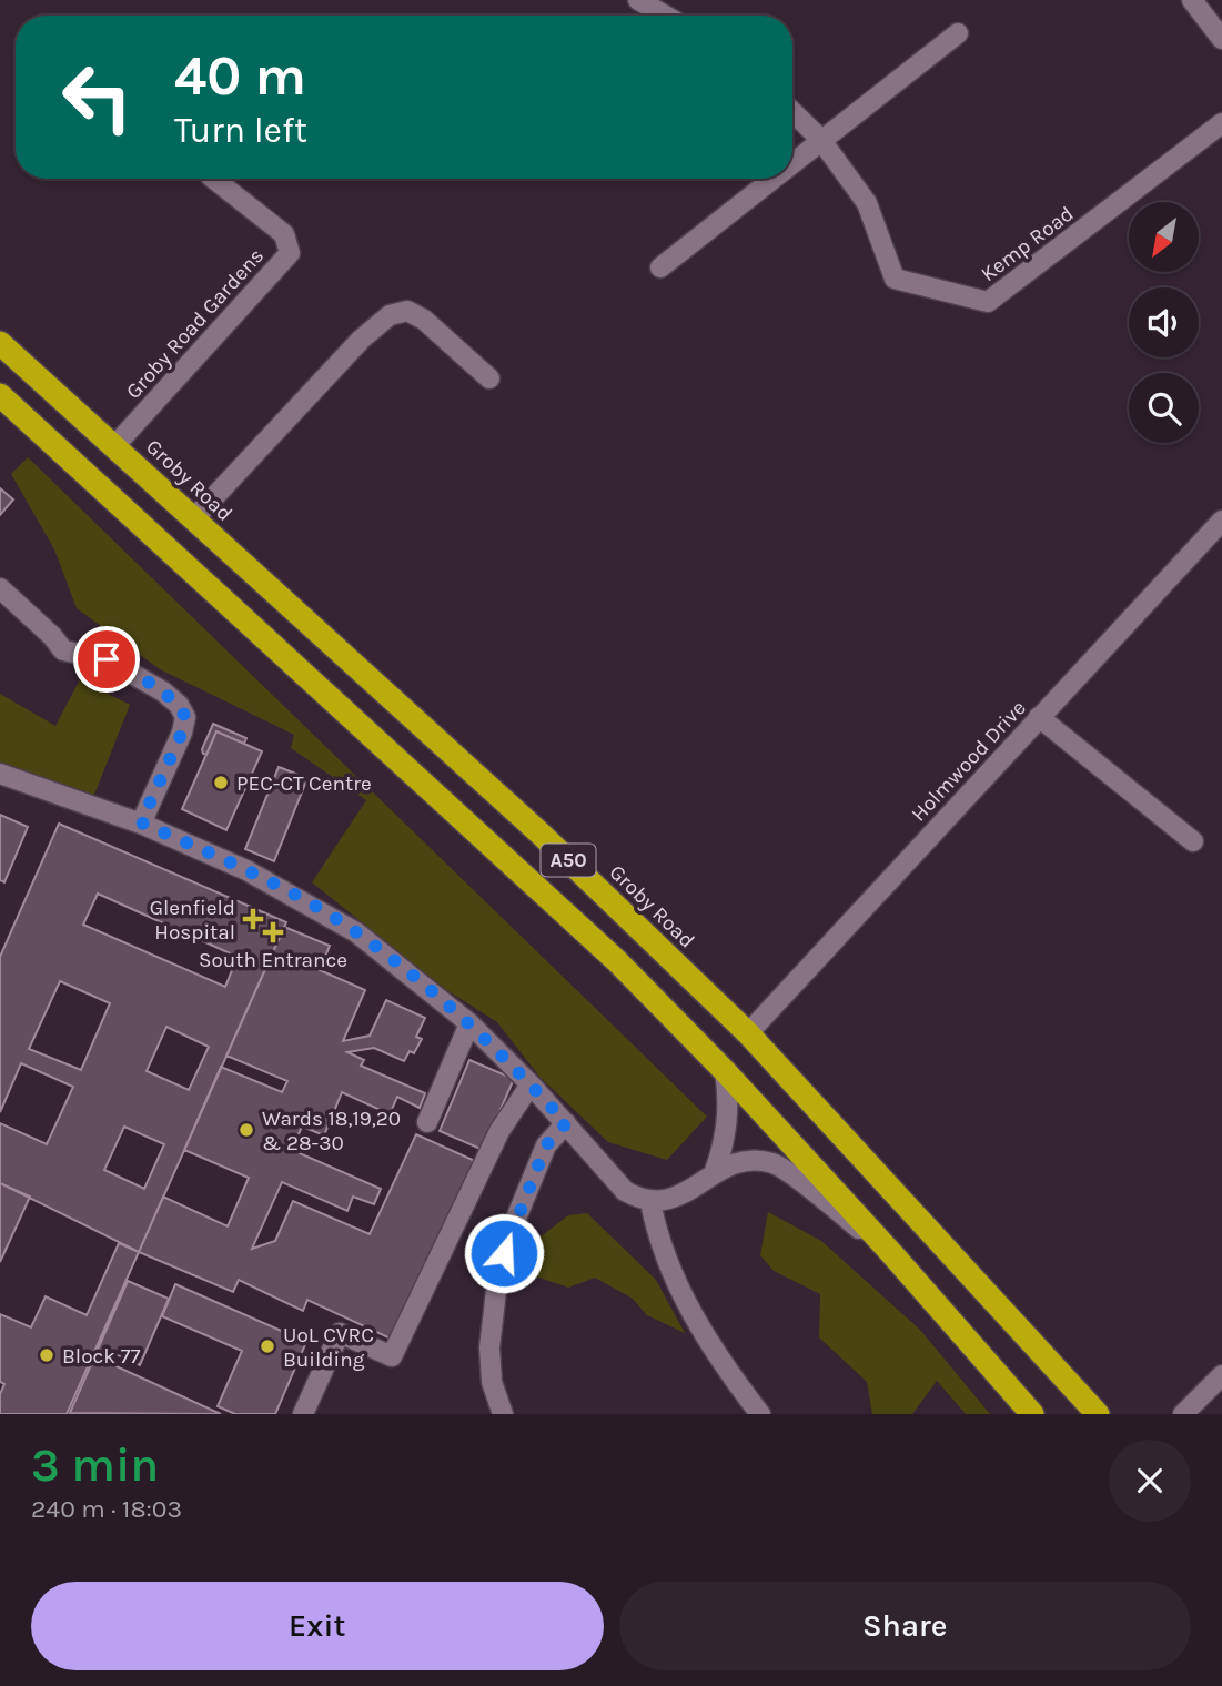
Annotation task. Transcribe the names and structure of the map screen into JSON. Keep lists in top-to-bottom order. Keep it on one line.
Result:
{"streets":{"highway":["Groby Road","A50"],"street":["Kemp Road","Groby Road Gardens","Holmwood Drive"]},"crossings":[["Groby Road Gardens","Groby Road"],["Groby Road","Holmwood Drive"]],"places":{"other":["PEC-CT Centre","Wards 18,19,20 & 28-30","UoL CVRC Building","Block 77"],"health":["Glenfield Hospital","South Entrance"]},"north":"bottom left","page":{"turn":["40 m","Turn left"],"heading":["3 min","240 m · 18:03"],"buttons":["Exit","Share"]}}
